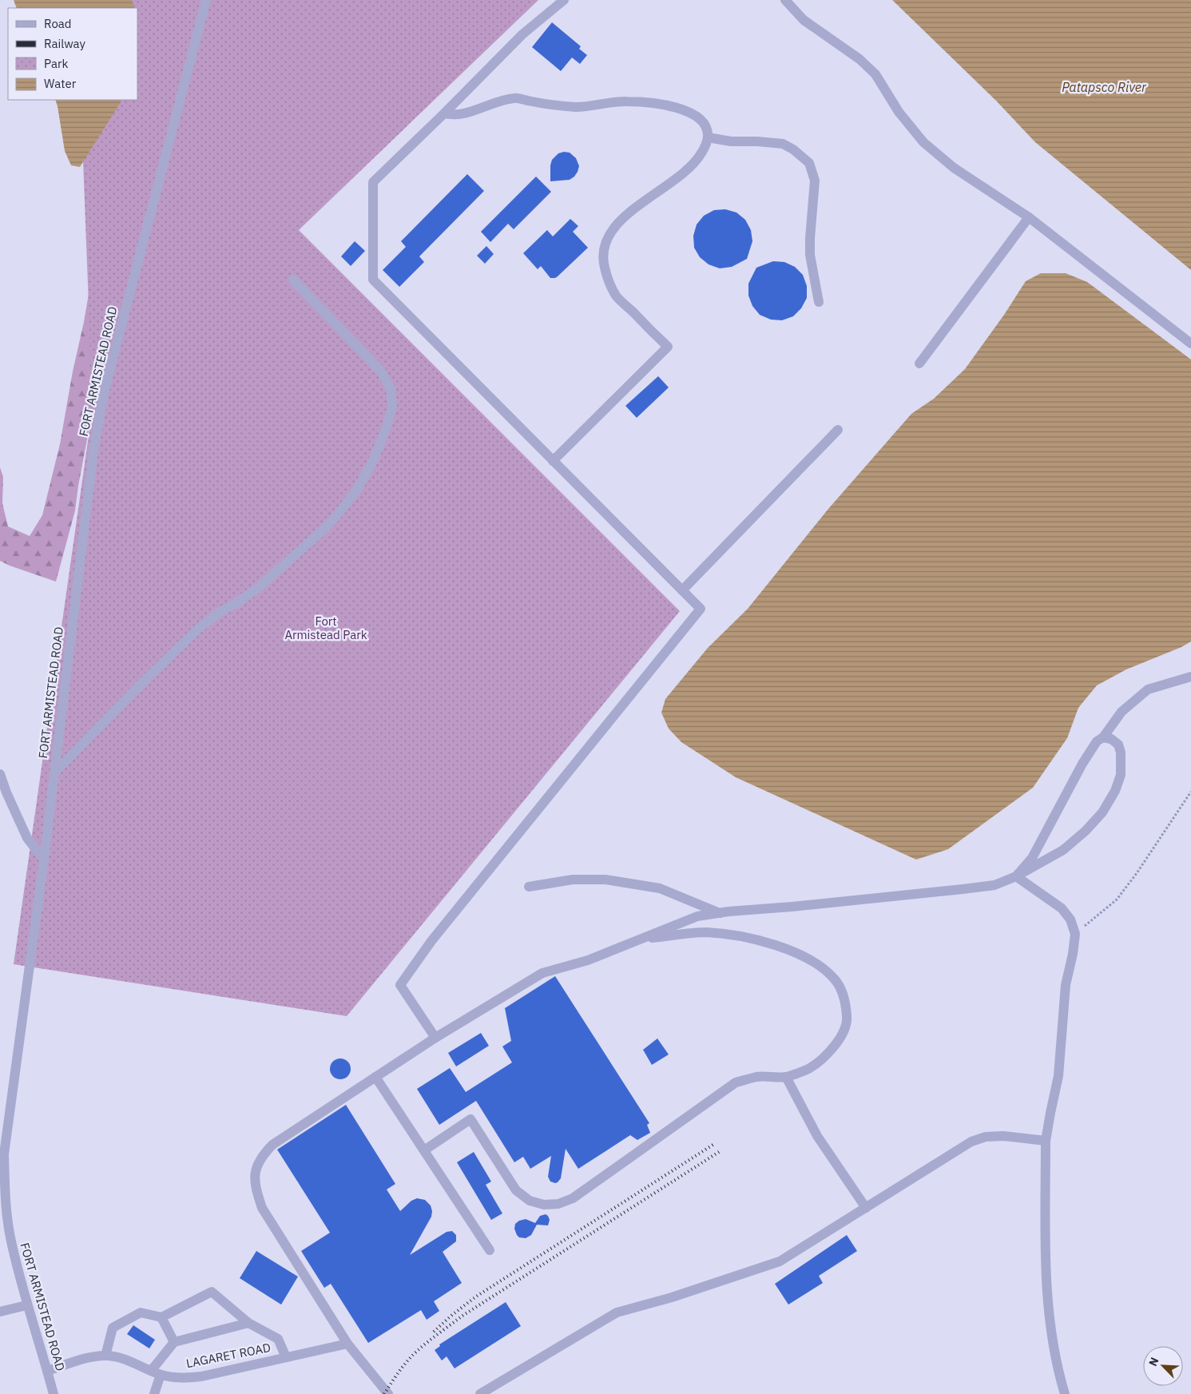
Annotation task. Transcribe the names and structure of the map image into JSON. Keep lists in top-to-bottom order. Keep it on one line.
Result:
{"streets":{"street":["FORT ARMISTEAD ROAD","LAGARET ROAD"]},"crossings":[["FORT ARMISTEAD ROAD","LAGARET ROAD"]],"water":["Patapsco River"],"parks":["Fort Armistead Park"],"legend":["Road","Railway","Park","Water"],"north":"top left"}
